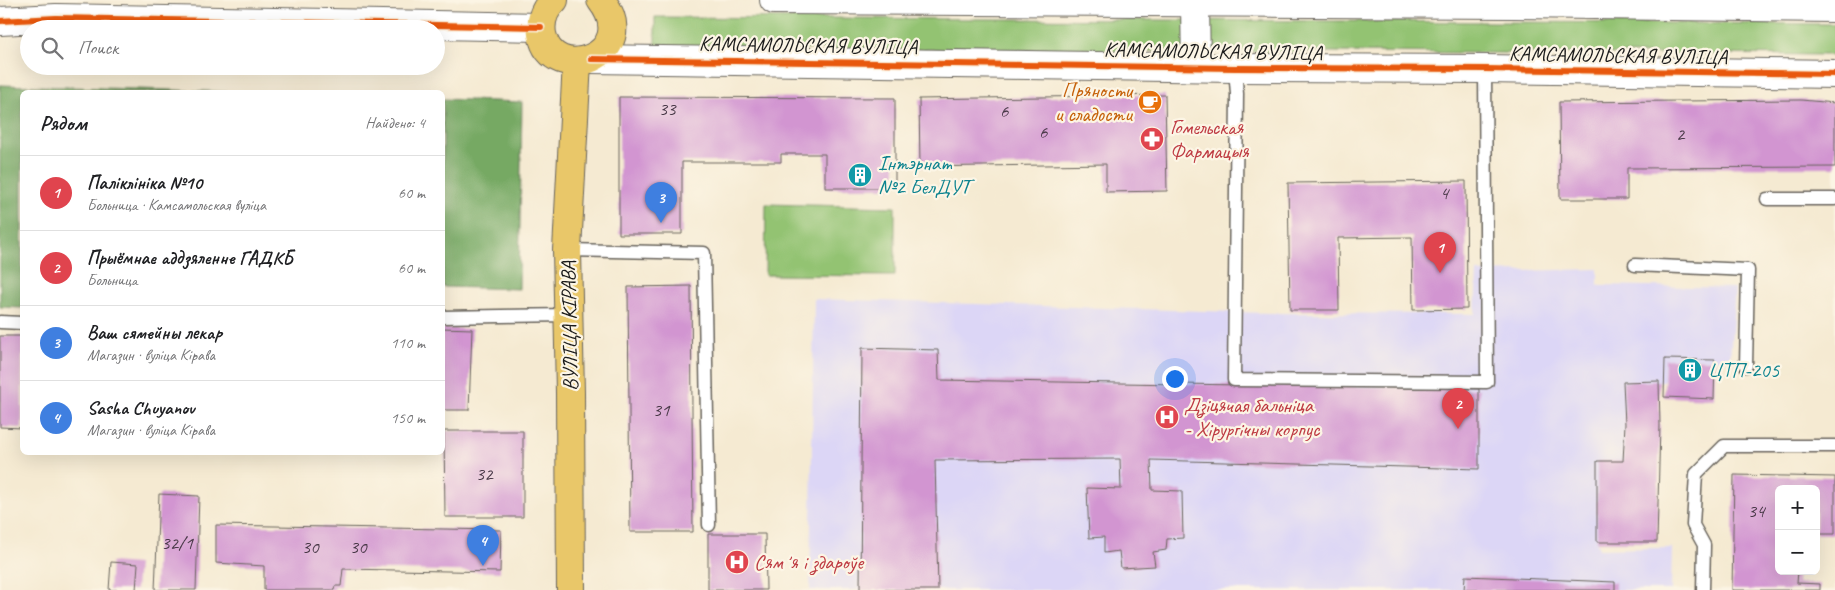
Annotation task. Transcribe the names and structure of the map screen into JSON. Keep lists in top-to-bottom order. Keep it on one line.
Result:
{"streets":{"main road":["ВУЛІЦА КІРАВА"],"street":["КАМСАМОЛЬСКАЯ ВУЛІЦА"]},"crossings":[["КАМСАМОЛЬСКАЯ ВУЛІЦА","ВУЛІЦА КІРАВА"]],"places":{"cafe":["Пряности и сладости"],"pharmacy":["Гомельская Фармацыя"],"building":["Інтэрнат №2 БелДУТ","ЦТП-205"],"hospital":["Дзіцячая бальніца - Хірургічны корпус","Сямʼя і здароўе"]},"house_numbers":["33","6","6","2","4","31","32","34","32/1","30","30"],"page":{"search":"Поиск","heading":["Рядом","Найдено: 4"],"list":[{"mark":"1","name":"Паліклініка №10","note":"Больница · Камсамольская вуліца","value":"60 m"},{"mark":"2","name":"Прыёмнае аддзяленне ГАДКБ","note":"Больница","value":"60 m"},{"mark":"3","name":"Ваш сямейны лекар","note":"Магазин · вуліца Кірава","value":"110 m"},{"mark":"4","name":"Sasha Chuyanov","note":"Магазин · вуліца Кірава","value":"150 m"}],"pins":["3","1","2","4"],"map_buttons":["+","−"]}}
